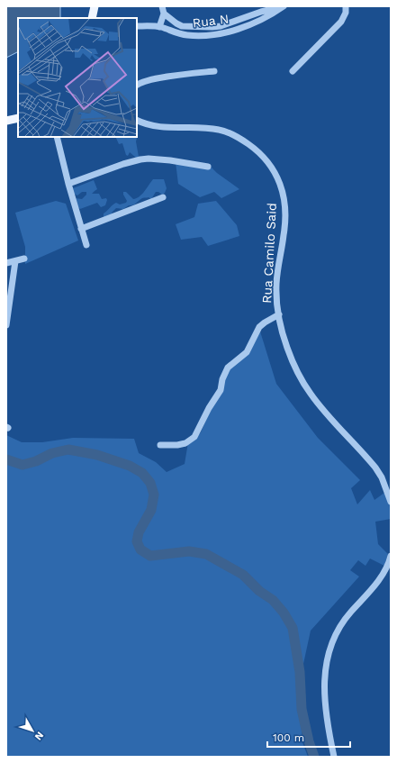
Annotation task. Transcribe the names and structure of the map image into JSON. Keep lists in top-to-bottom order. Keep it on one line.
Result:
{"streets":{"street":["Rua N","Rua Camilo Said"]},"scale_bar":"100 m","north":"bottom right"}
